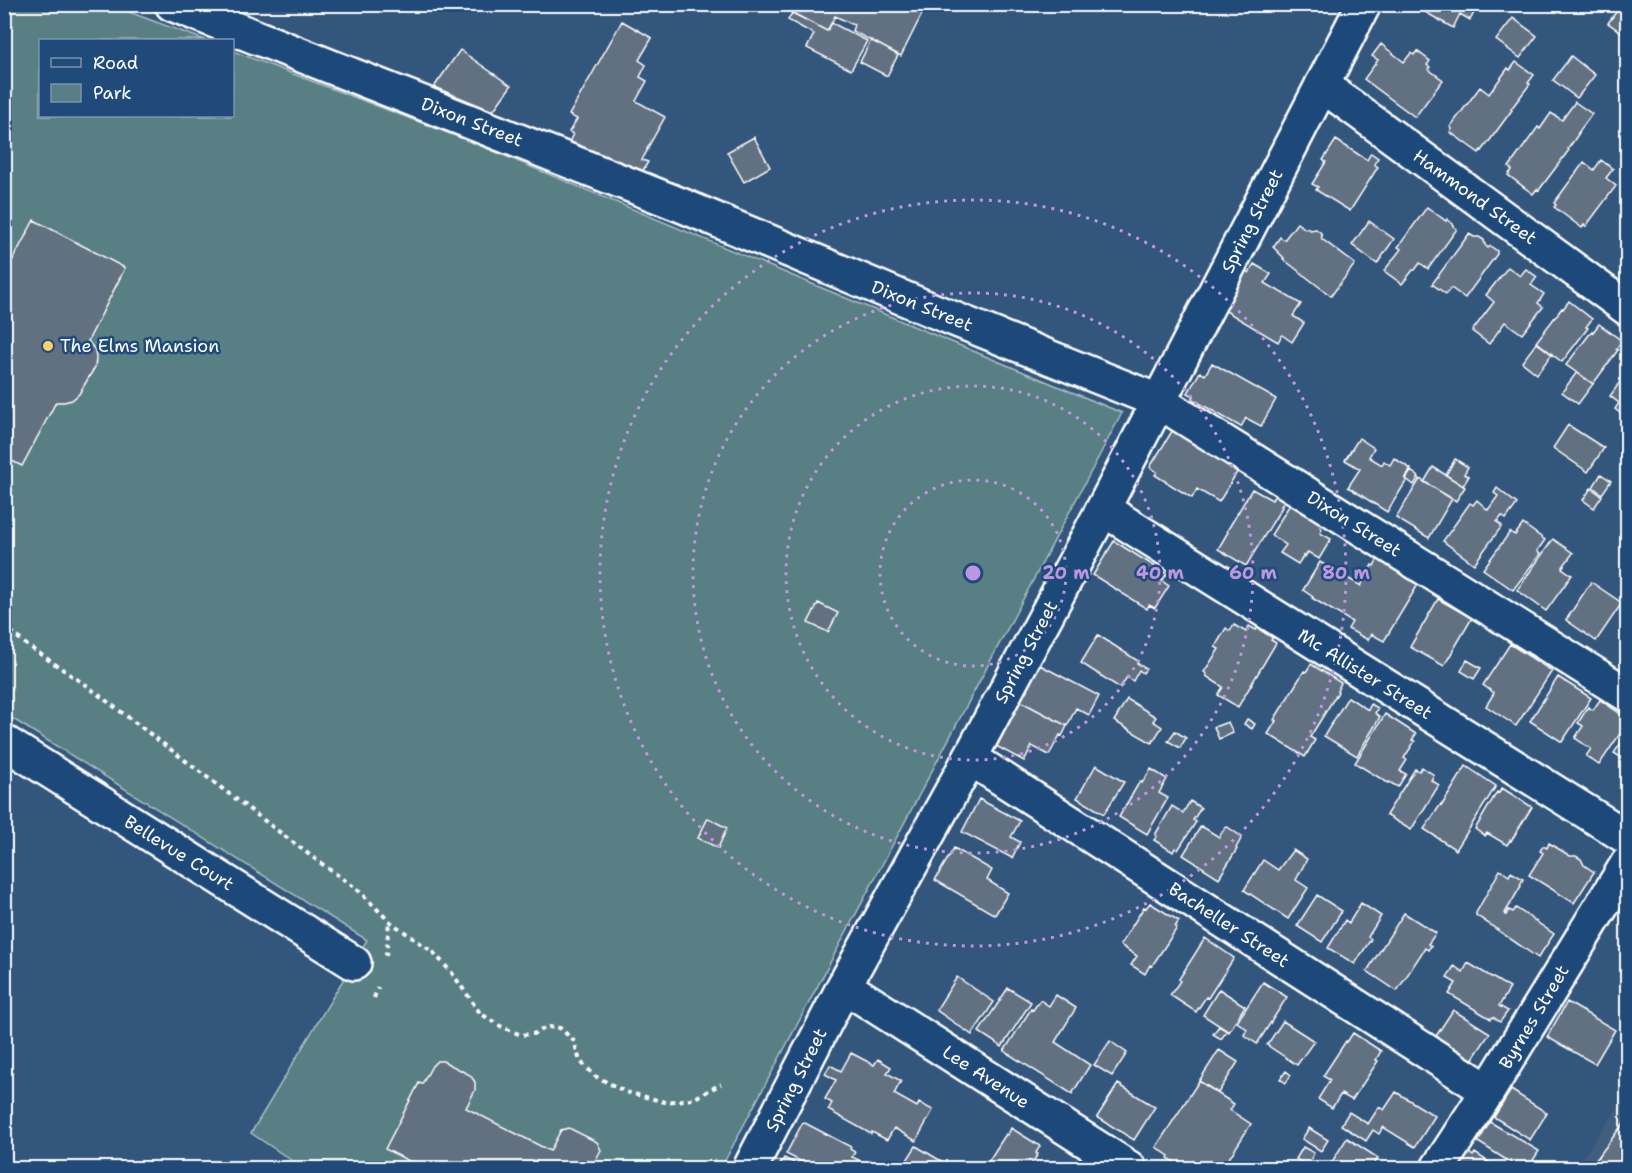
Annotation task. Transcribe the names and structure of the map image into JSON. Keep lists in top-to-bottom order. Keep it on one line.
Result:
{"streets":{"street":["Dixon Street","Hammond Street","Spring Street","Mc Allister Street","Bellevue Court","Bacheller Street","Byrnes Street","Lee Avenue"]},"crossings":[["Dixon Street","Spring Street"],["Hammond Street","Spring Street"],["Spring Street","Mc Allister Street"],["Spring Street","Bacheller Street"],["Spring Street","Lee Avenue"],["Bacheller Street","Byrnes Street"]],"places":["The Elms Mansion"],"legend":["Road","Park"],"rings":["20 m","40 m","60 m","80 m"]}
